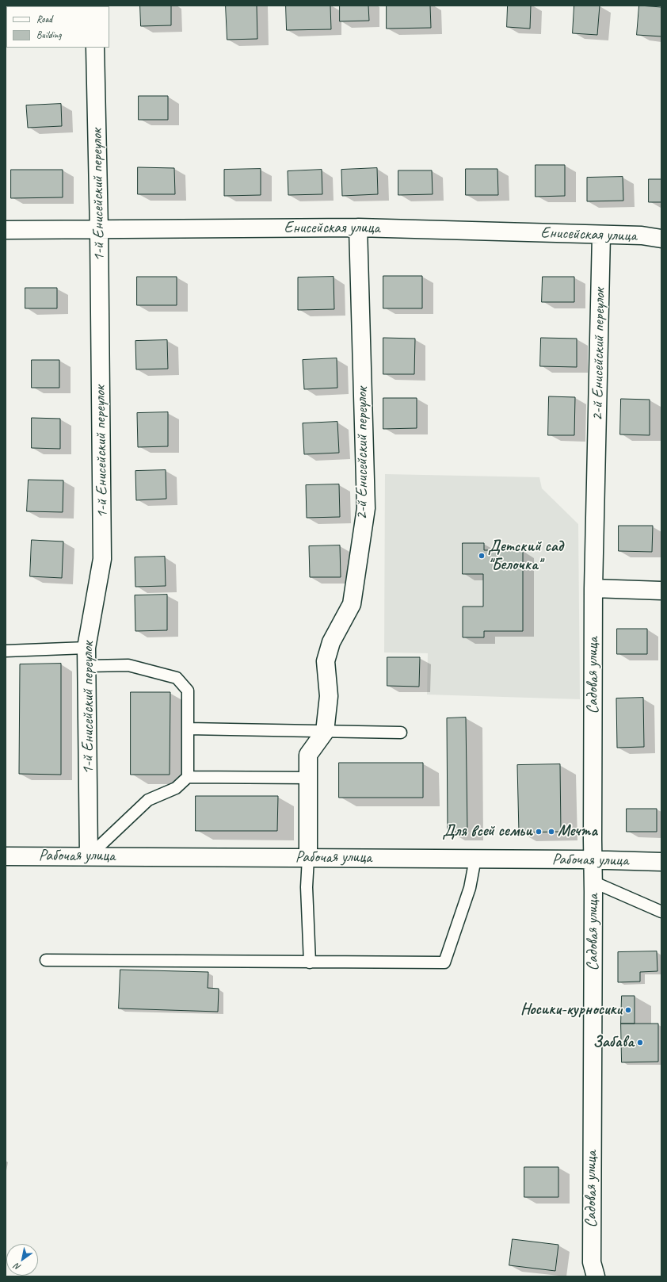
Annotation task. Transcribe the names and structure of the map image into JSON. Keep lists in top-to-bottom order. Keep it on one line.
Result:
{"streets":{"street":["1-й Енисейский переулок","Енисейская улица","2-й Енисейский переулок","Садовая улица","Рабочая улица"]},"crossings":[["1-й Енисейский переулок","Енисейская улица"],["1-й Енисейский переулок","Рабочая улица"],["Енисейская улица","2-й Енисейский переулок"],["2-й Енисейский переулок","Садовая улица"],["2-й Енисейский переулок","Рабочая улица"],["Садовая улица","Рабочая улица"]],"places":["Детский сад \"Белочка\"","Для всей семьи","Мечта","Носики-курносики","Забава"],"legend":["Road","Building"],"north":"bottom left"}
